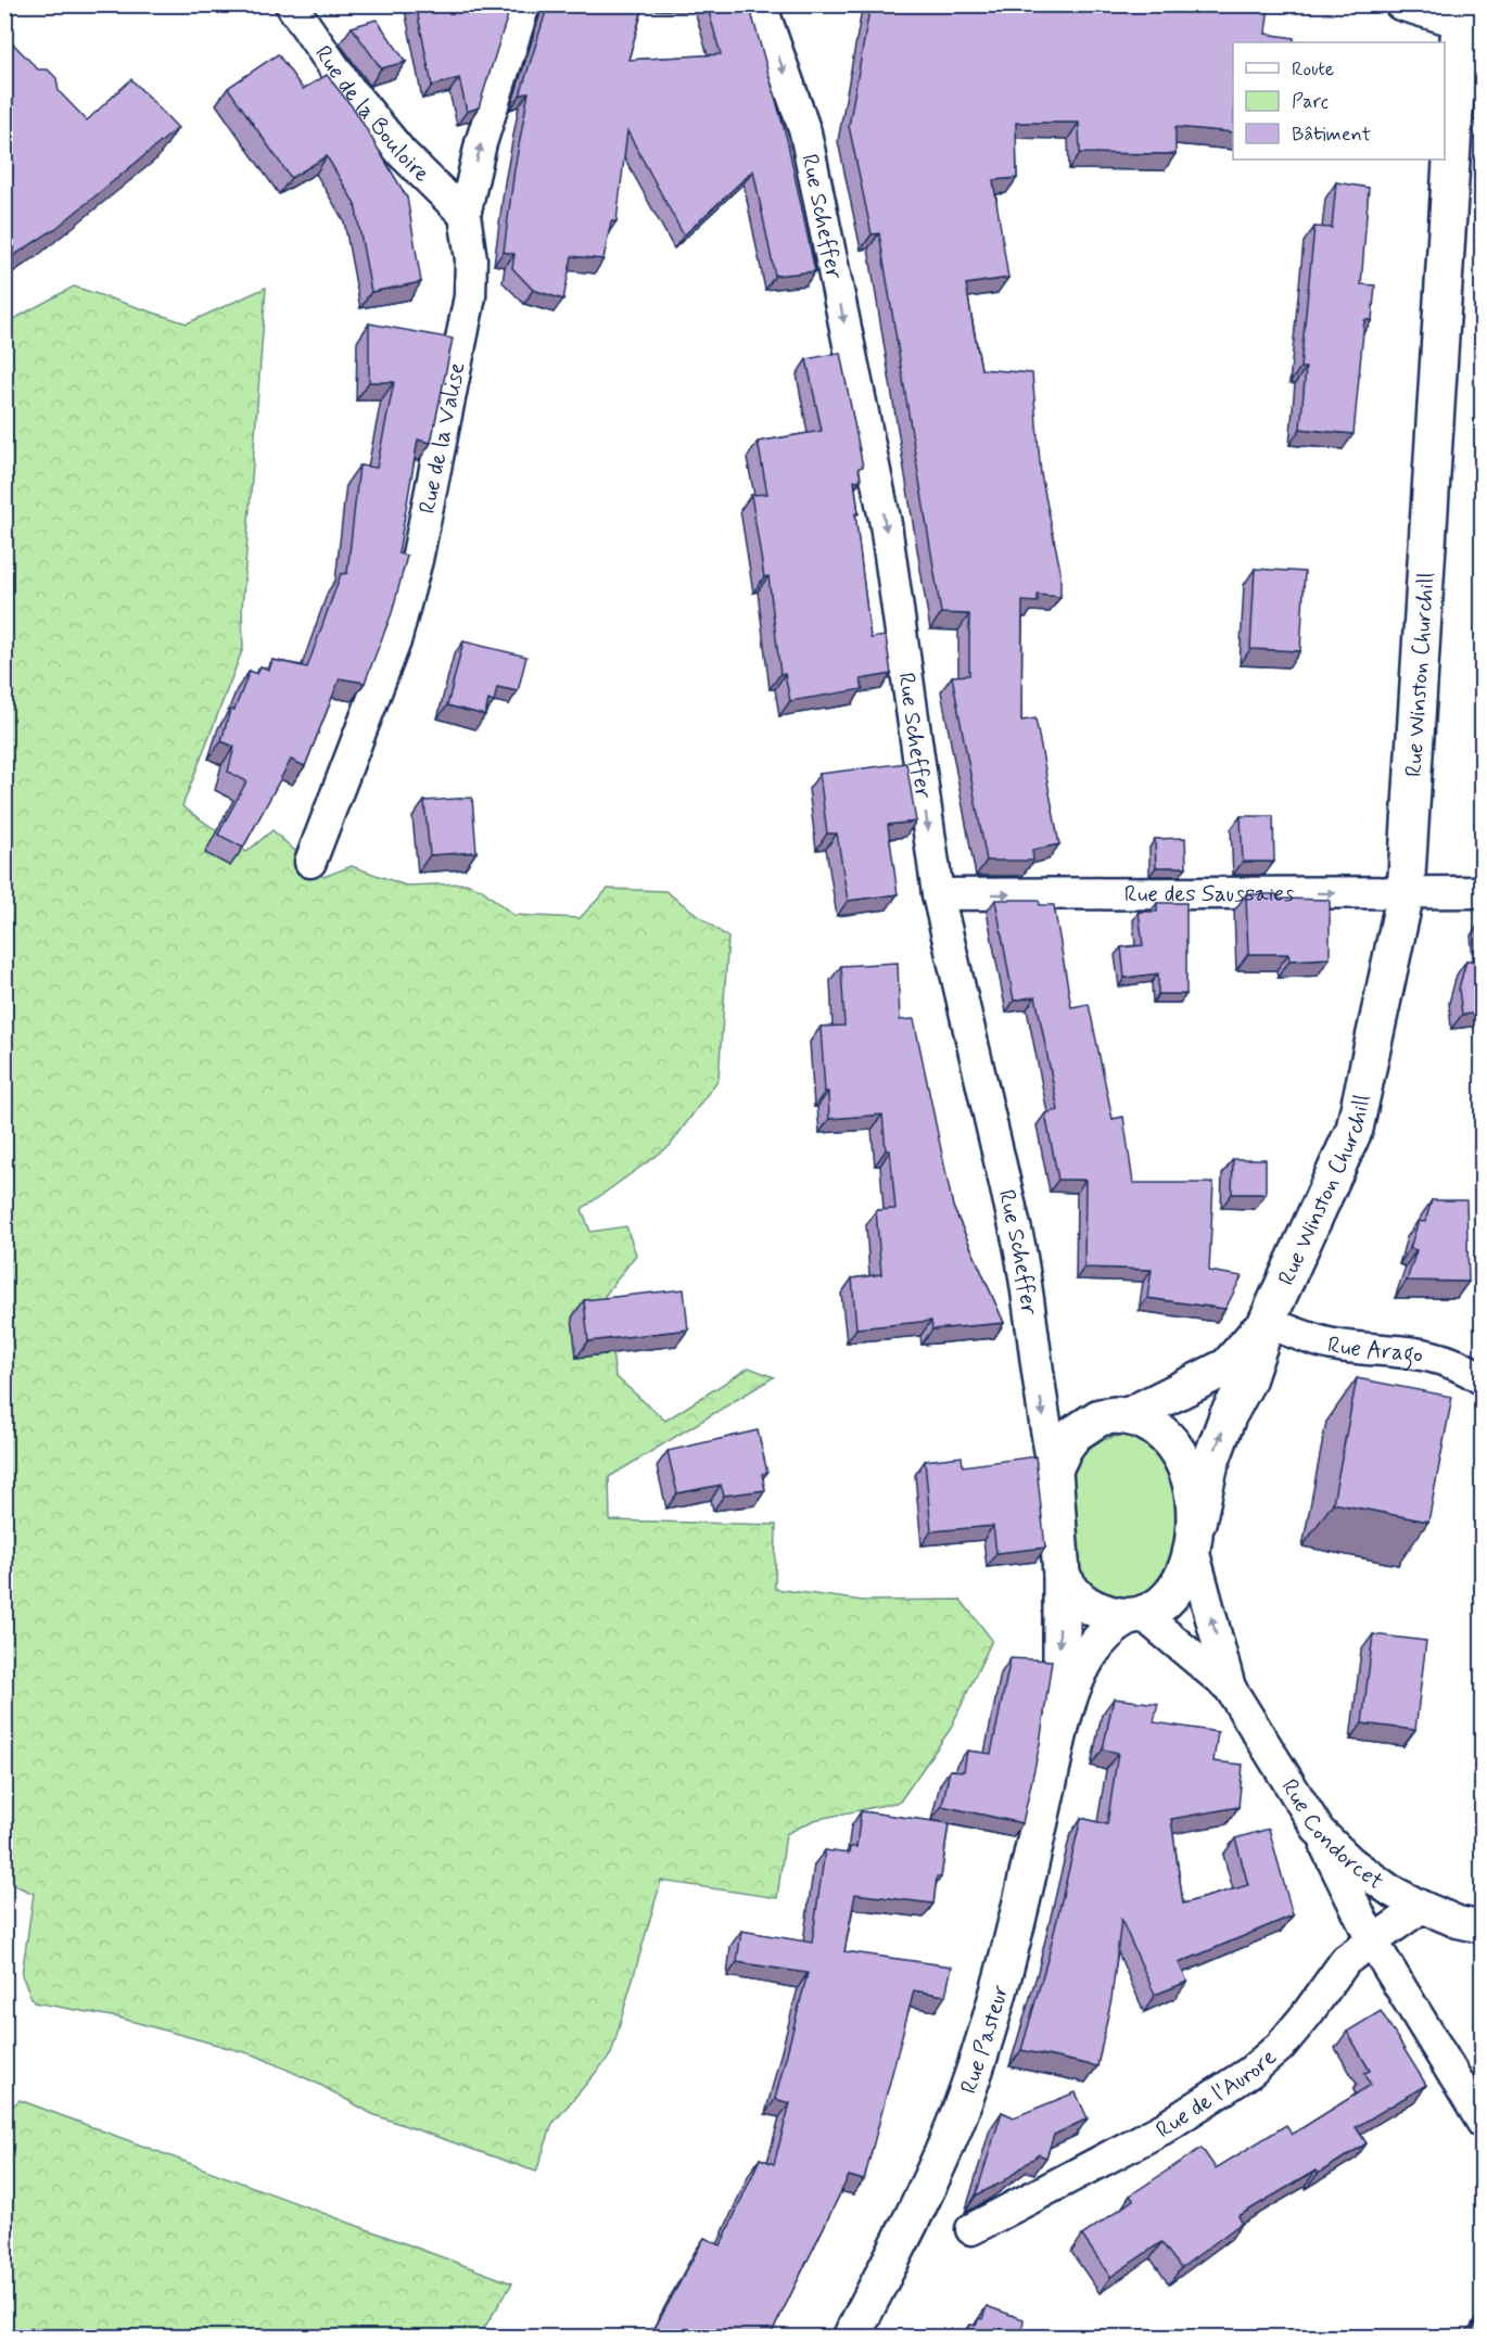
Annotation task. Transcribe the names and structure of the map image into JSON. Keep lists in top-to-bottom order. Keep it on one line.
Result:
{"streets":{"main road":["Rue Winston Churchill","Rue Pasteur"],"street":["Rue de la Bouloire","Rue Scheffer","Rue de la Valise","Rue des Saussaies","Rue Arago","Rue Condorcet","Rue de l'Aurore"]},"crossings":[["Rue de la Bouloire","Rue de la Valise"],["Rue Scheffer","Rue Winston Churchill"],["Rue Scheffer","Rue des Saussaies"],["Rue Scheffer","Rue Condorcet"],["Rue Scheffer","Rue Pasteur"],["Rue Winston Churchill","Rue des Saussaies"],["Rue Winston Churchill","Rue Arago"],["Rue Winston Churchill","Rue Condorcet"],["Rue Winston Churchill","Rue Pasteur"],["Rue Condorcet","Rue Pasteur"],["Rue Condorcet","Rue de l'Aurore"]],"one_way":["Rue Scheffer","Rue des Saussaies"],"legend":["Route","Parc","Bâtiment"]}
